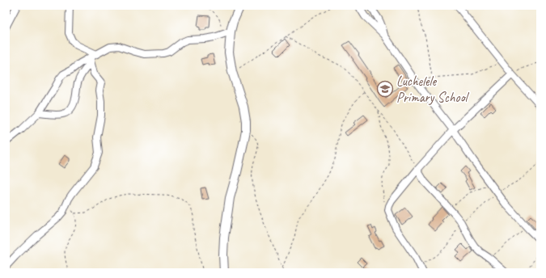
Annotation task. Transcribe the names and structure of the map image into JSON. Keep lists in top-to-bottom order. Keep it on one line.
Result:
{"places":{"school or university":["Luchelele Primary School"]}}
